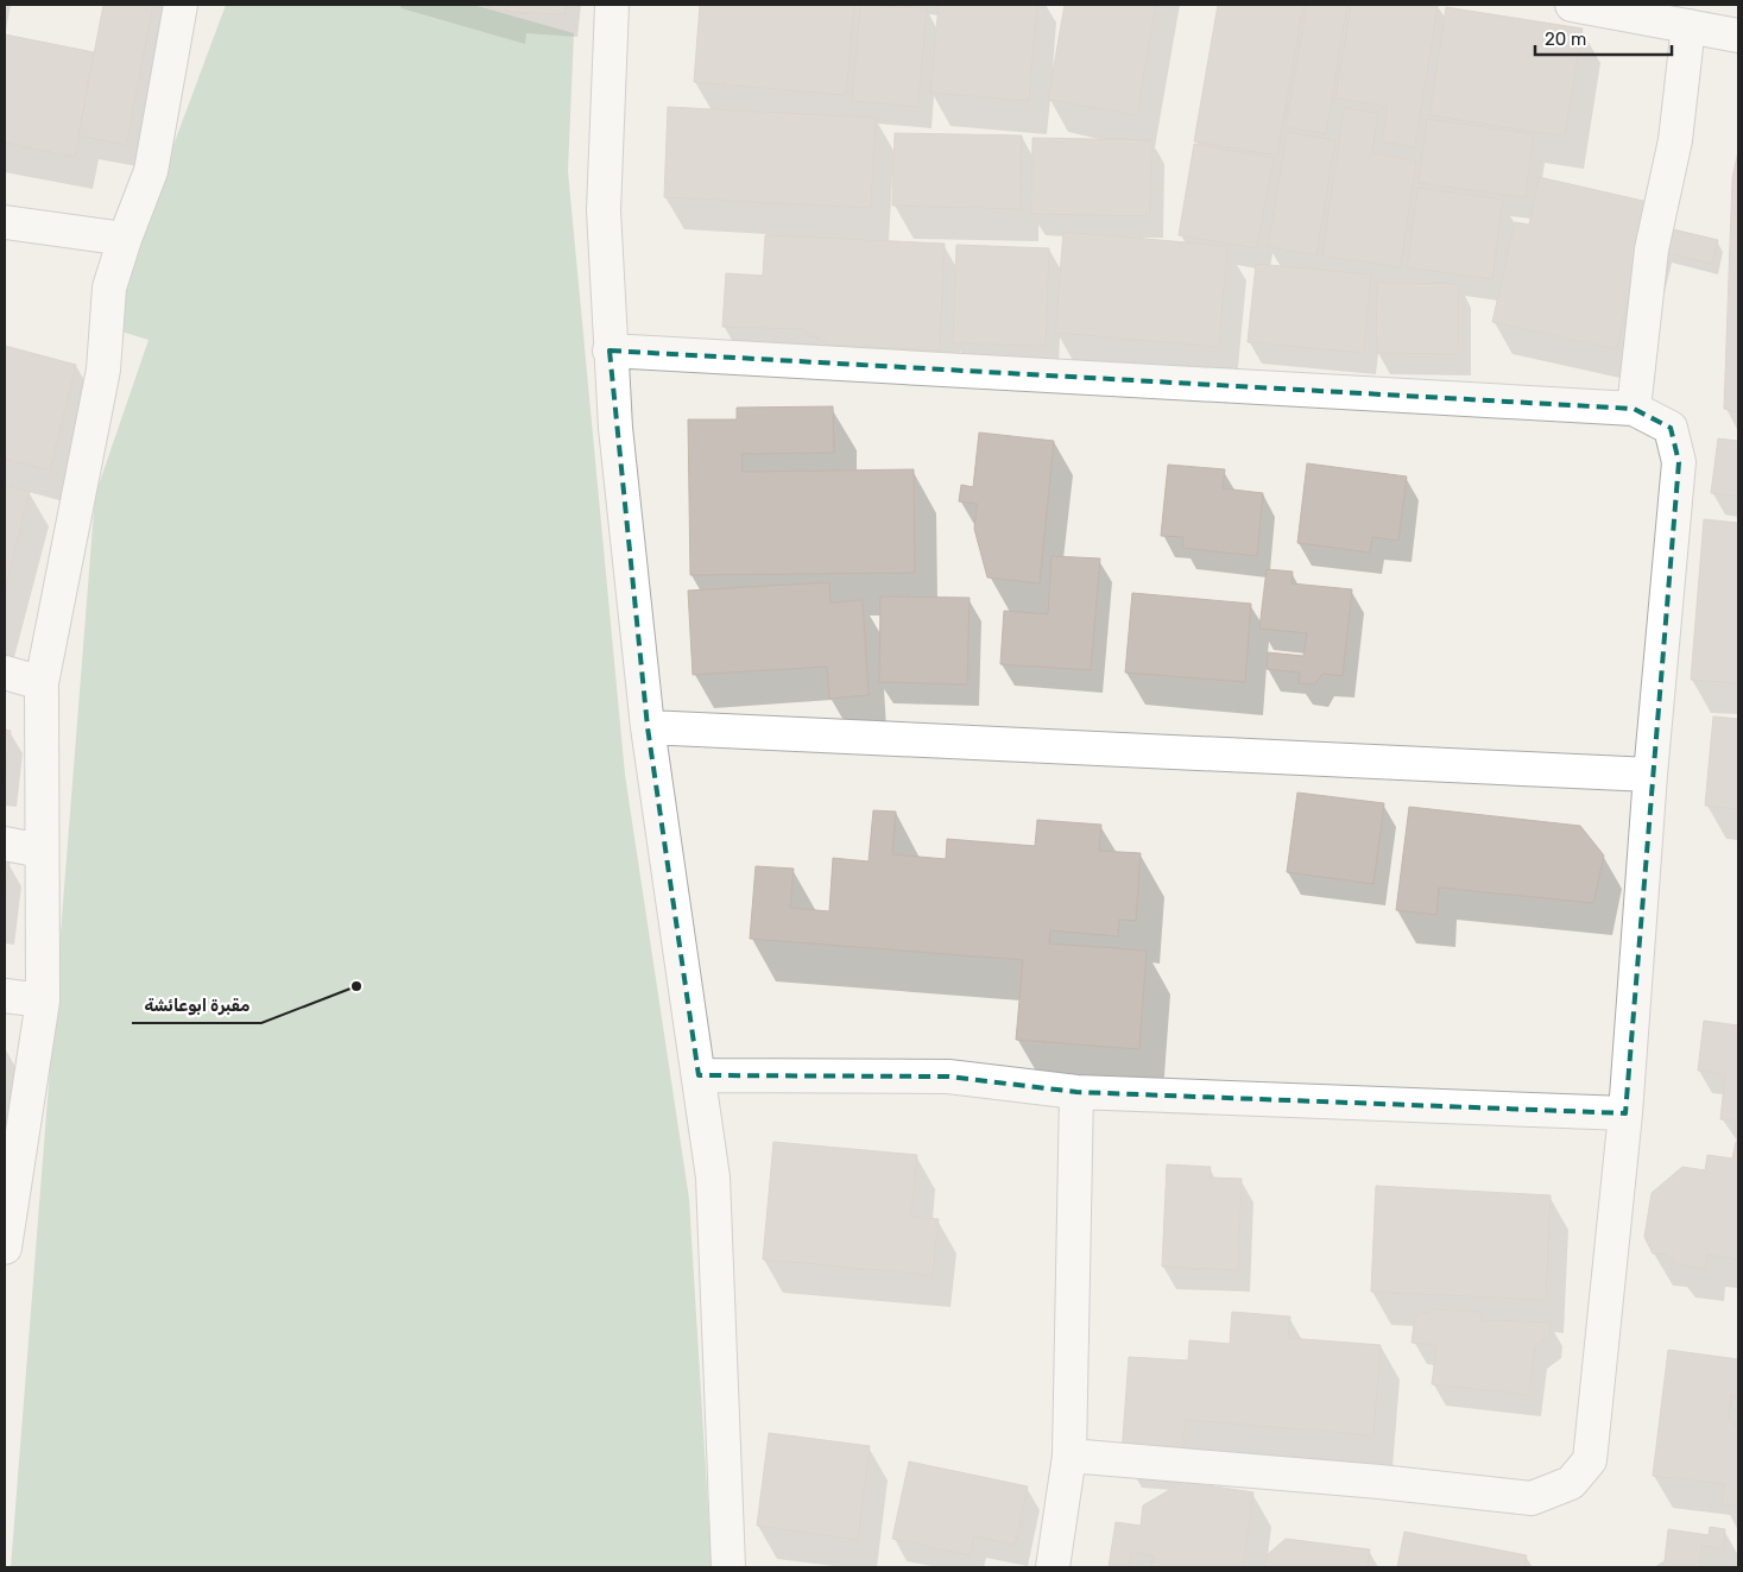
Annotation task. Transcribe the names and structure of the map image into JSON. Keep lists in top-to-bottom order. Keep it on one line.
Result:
{"places":["مقبرة ابوعائشة"],"scale_bar":"20 m"}
